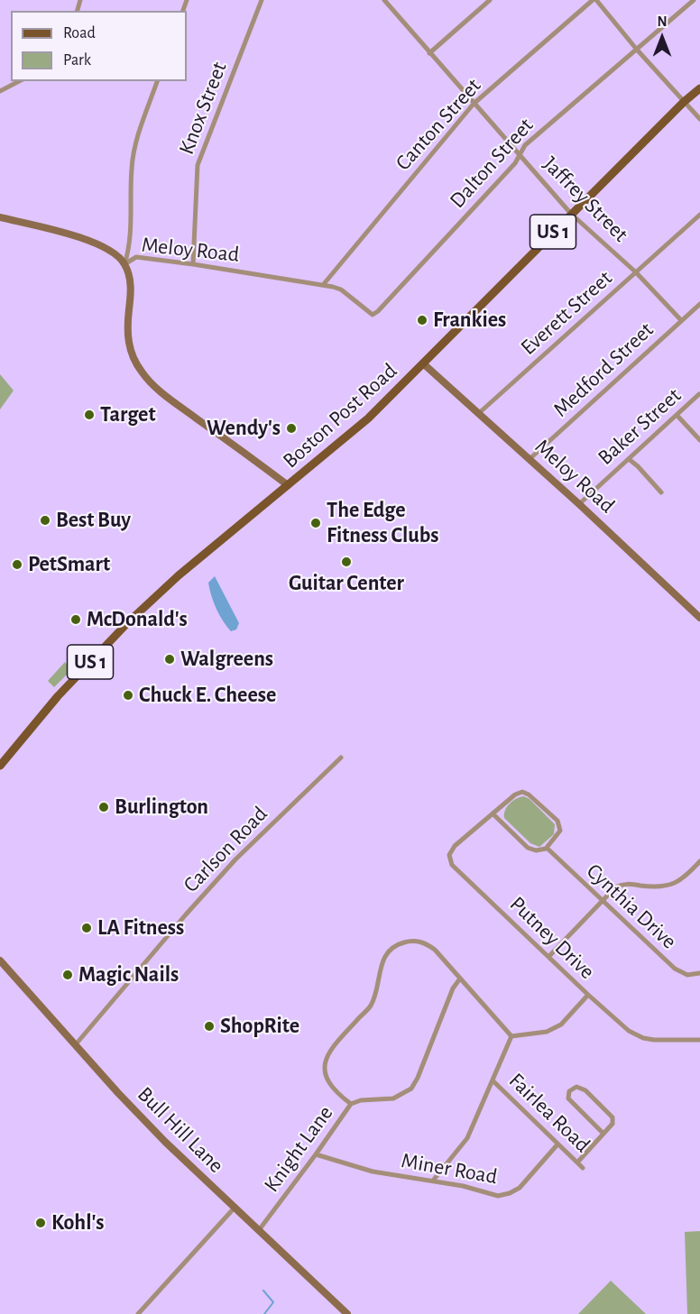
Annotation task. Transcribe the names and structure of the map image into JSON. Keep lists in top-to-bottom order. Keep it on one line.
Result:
{"streets":{"main road":["US 1","Meloy Road","Boston Post Road","Bull Hill Lane"],"street":["Knox Street","Canton Street","Dalton Street","Jaffrey Street","Everett Street","Medford Street","Baker Street","Carlson Road","Cynthia Drive","Putney Drive","Fairlea Road","Knight Lane","Miner Road"]},"crossings":[["Knox Street","Meloy Road"],["Canton Street","Jaffrey Street"],["Canton Street","Meloy Road"],["Dalton Street","Jaffrey Street"],["Dalton Street","Meloy Road"],["Jaffrey Street","Everett Street"],["Jaffrey Street","Medford Street"],["Jaffrey Street","Boston Post Road"],["Meloy Road","Everett Street"],["Meloy Road","Medford Street"],["Meloy Road","Boston Post Road"],["Meloy Road","Baker Street"],["Carlson Road","Bull Hill Lane"],["Fairlea Road","Miner Road"],["Bull Hill Lane","Knight Lane"],["Knight Lane","Miner Road"]],"places":["Frankies","Target","Wendy's","Best Buy","The Edge Fitness Clubs","Guitar Center","PetSmart","McDonald's","Walgreens","Chuck E. Cheese","Burlington","LA Fitness","Magic Nails","ShopRite","Kohl's"],"legend":["Road","Park"],"north":"top"}
